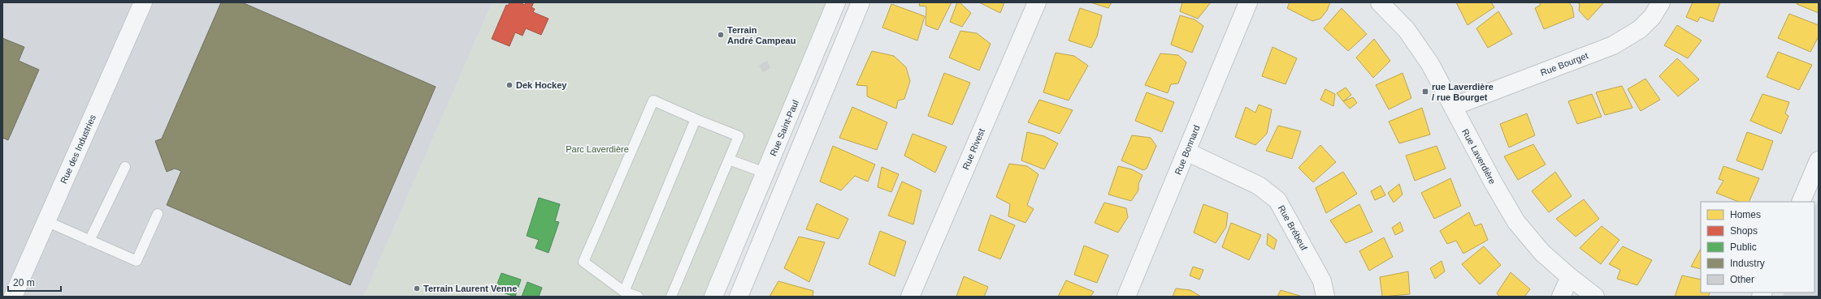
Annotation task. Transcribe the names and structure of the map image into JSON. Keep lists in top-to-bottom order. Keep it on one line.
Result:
{"streets":{"street":["Rue Bourget","Rue Saint-Paul","Rue des Industries","Rue Rivest","Rue Bonnard","Rue Laverdière","Rue Brébeuf"]},"crossings":[["Rue Bourget","Rue Laverdière"],["Rue Bonnard","Rue Brébeuf"]],"parks":["Parc Laverdière"],"places":{"other":["Terrain André Campeau","Dek Hockey","Terrain Laurent Venne"],"transit":["rue Laverdière / rue Bourget"]},"legend":["Homes","Shops","Public","Industry","Other"],"scale_bar":"20 m"}
